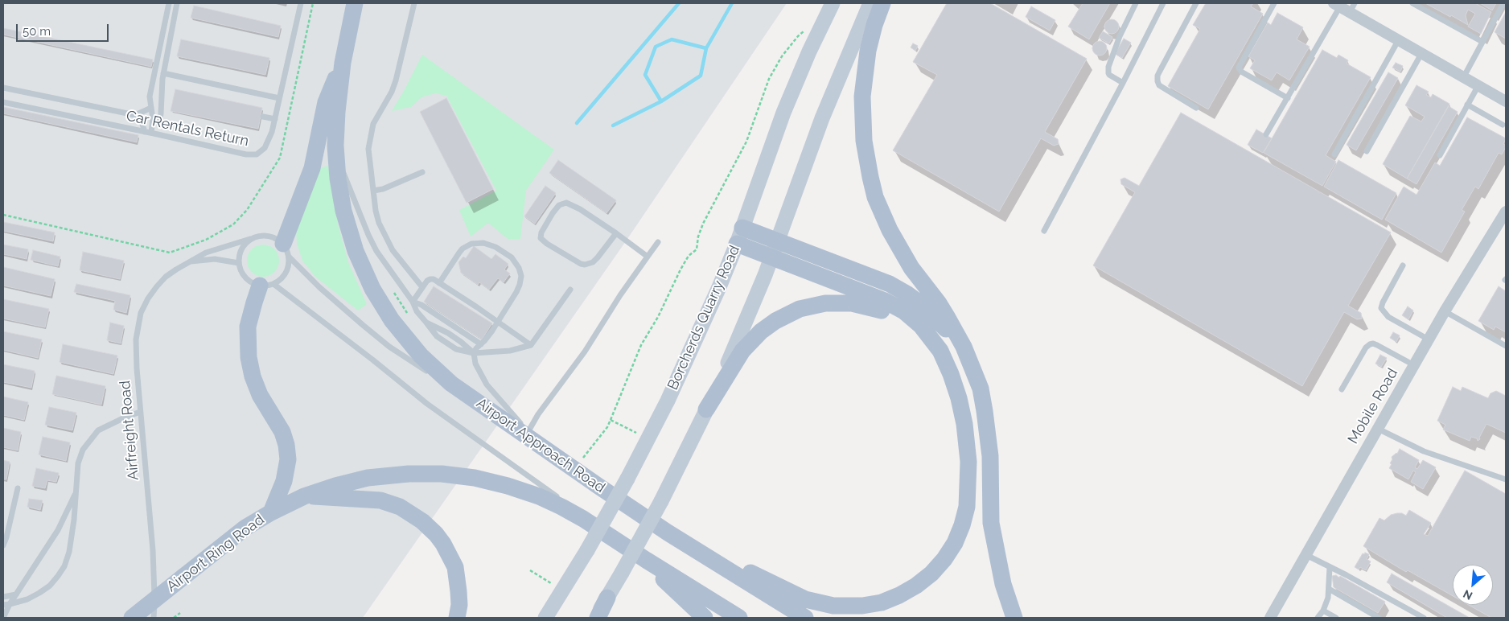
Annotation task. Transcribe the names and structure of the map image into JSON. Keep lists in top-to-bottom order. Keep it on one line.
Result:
{"streets":{"main road":["Borcherds Quarry Road","Airport Approach Road","Airport Ring Road"],"street":["Mobile Road"],"lane":["Car Rentals Return","Airfreight Road"]},"crossings":[["Airfreight Road","Airport Approach Road"]],"scale_bar":"50 m","north":"bottom left"}
